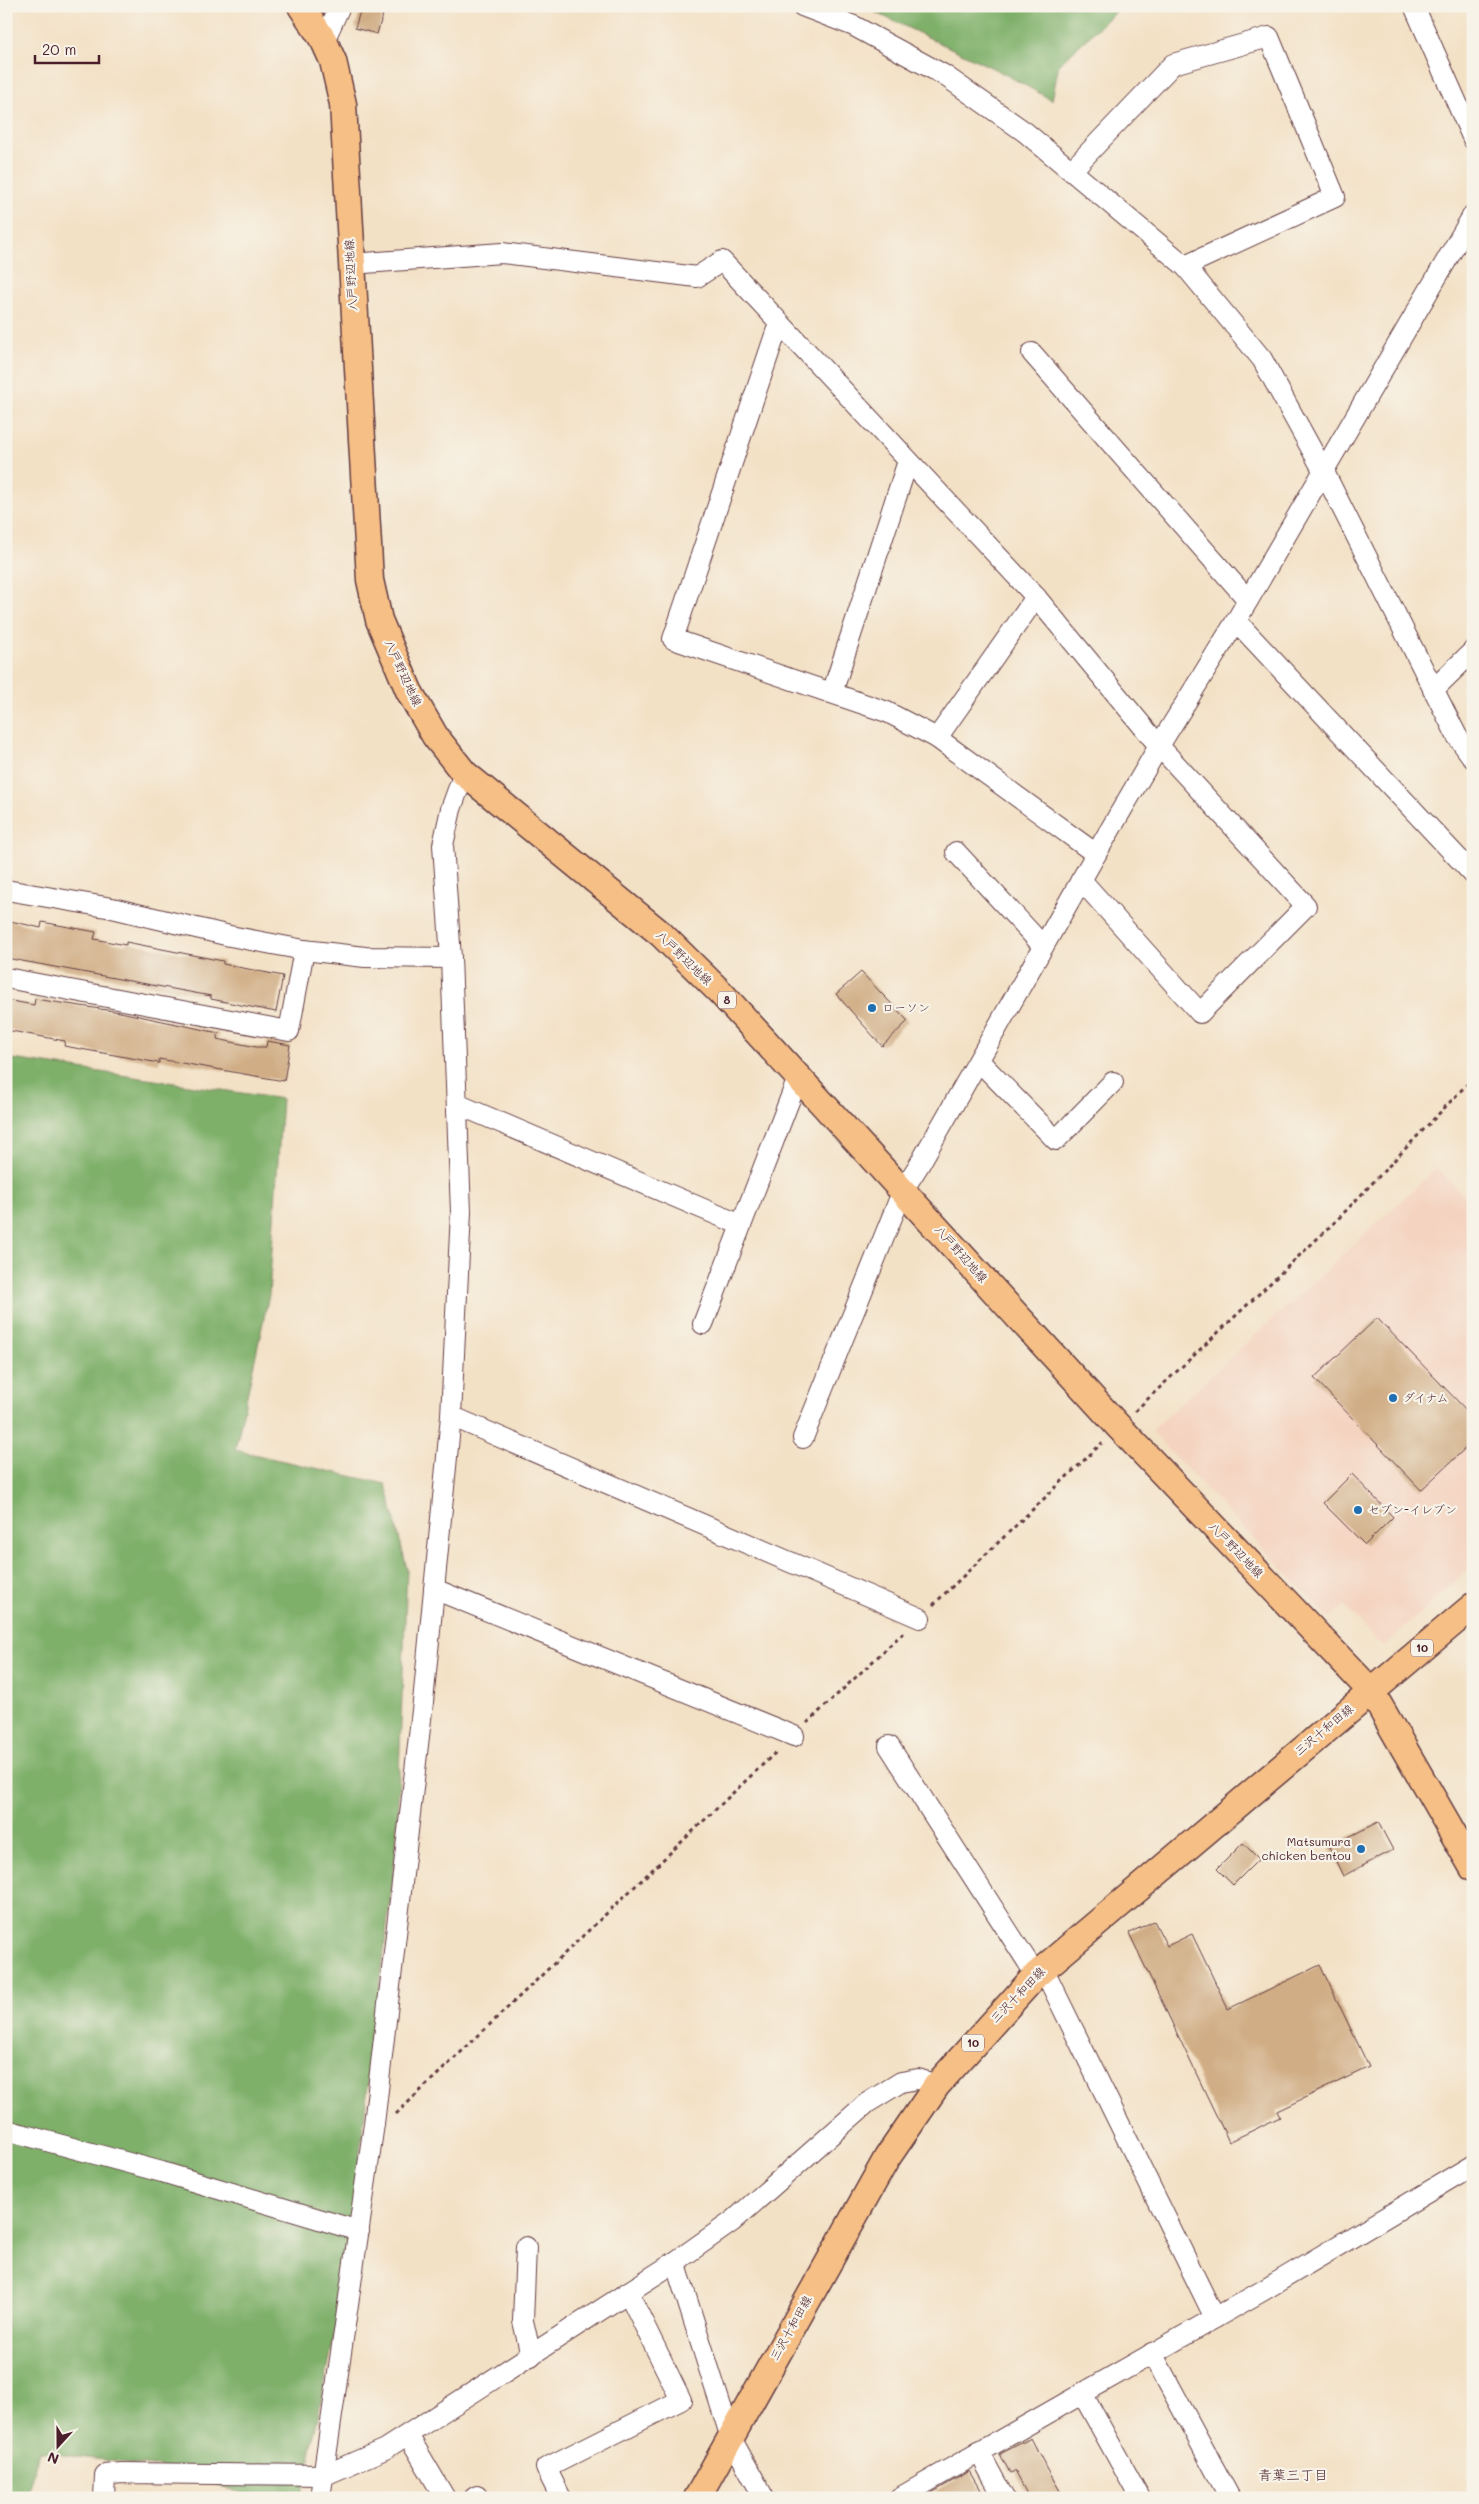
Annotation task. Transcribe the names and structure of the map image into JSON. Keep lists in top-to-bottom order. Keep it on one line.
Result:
{"streets":{"main road":["八戸野辺地線","8","10","三沢十和田線"]},"crossings":[["八戸野辺地線","三沢十和田線"]],"districts":["青葉三丁目"],"places":["ローソン","ダイナム","セブン-イレブン","Matsumura chicken bentou"],"scale_bar":"20 m","north":"bottom"}
